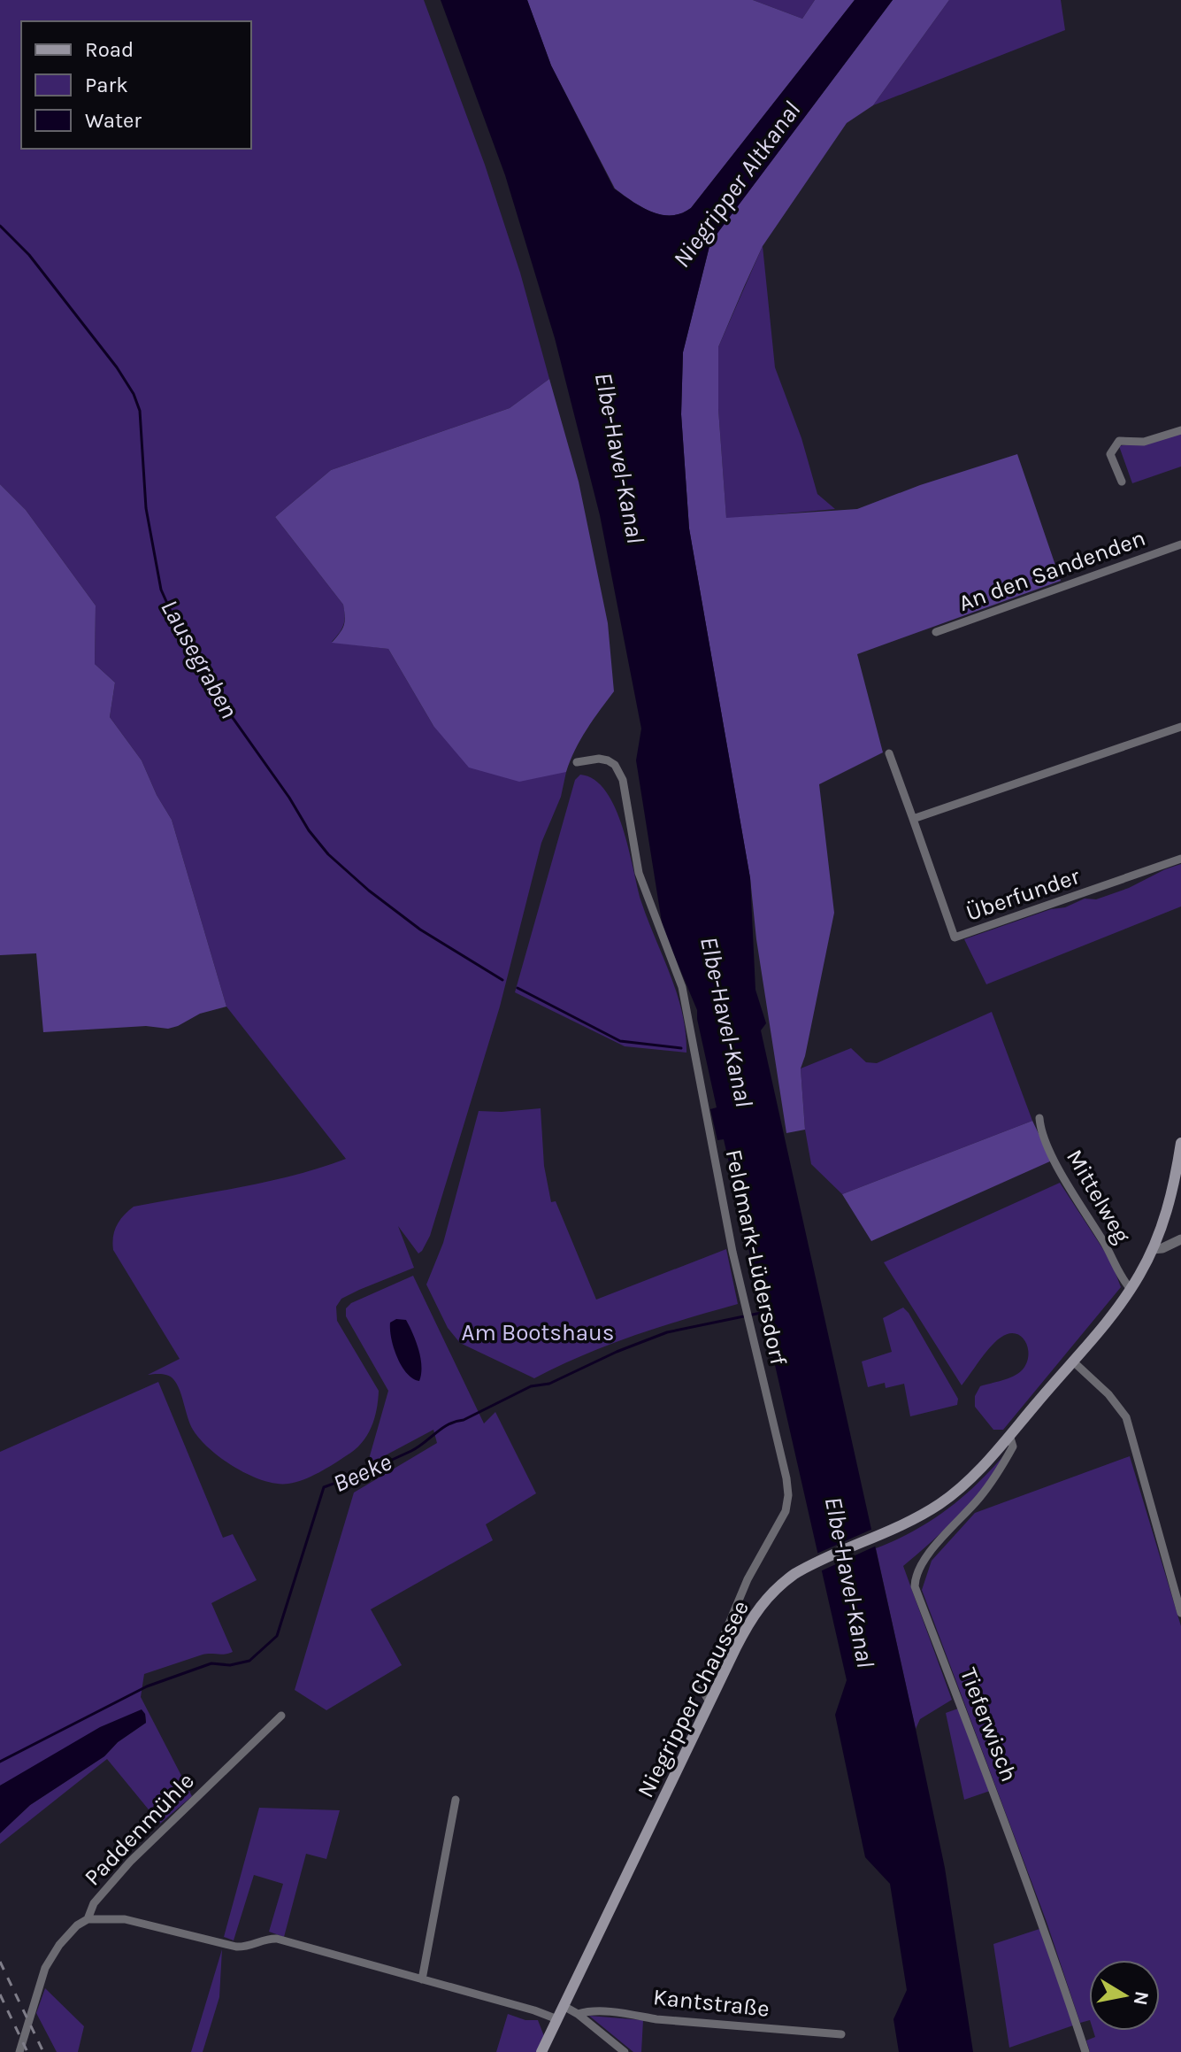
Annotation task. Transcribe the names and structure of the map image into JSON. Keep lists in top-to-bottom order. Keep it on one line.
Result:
{"streets":{"main road":["Niegripper Chaussee"],"street":["An den Sandenden","Überfunder","Mittelweg","Feldmark-Lüdersdorf","Tieferwisch","Paddenmühle","Kantstraße"]},"crossings":[["Mittelweg","Niegripper Chaussee"],["Feldmark-Lüdersdorf","Niegripper Chaussee"],["Niegripper Chaussee","Tieferwisch"]],"water":["Niegripper Altkanal","Elbe-Havel-Kanal","Lausegraben","Beeke"],"parks":["Am Bootshaus"],"legend":["Road","Park","Water"],"north":"right"}
